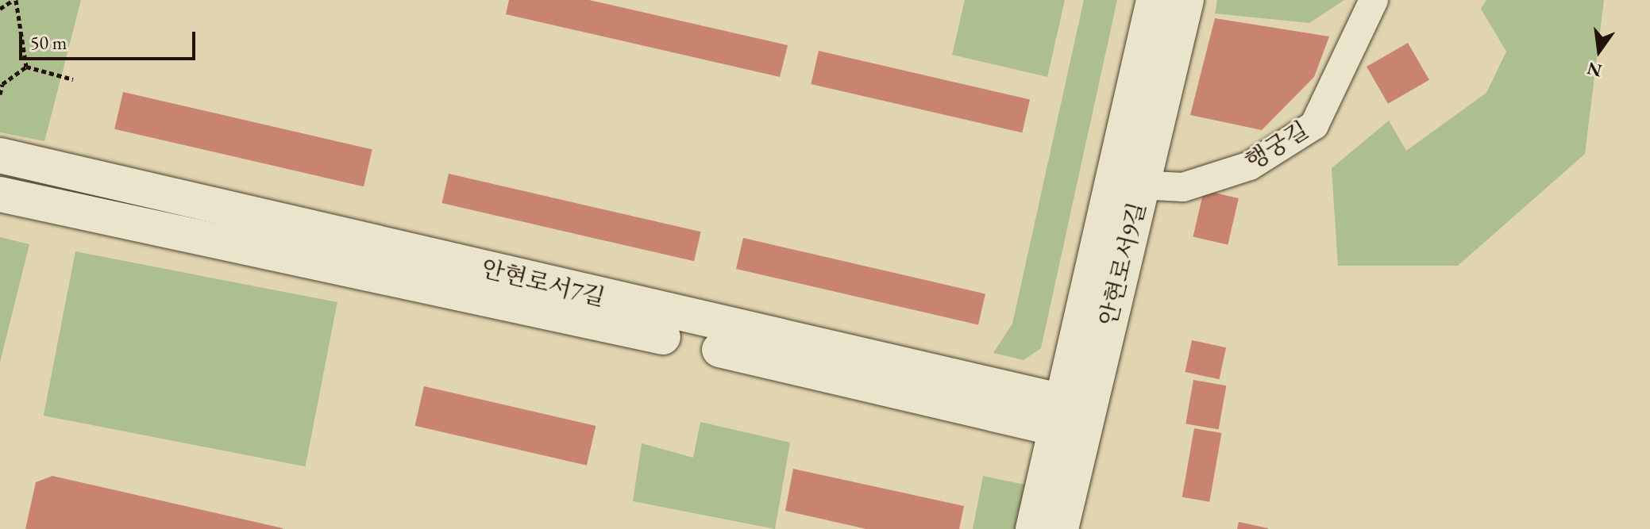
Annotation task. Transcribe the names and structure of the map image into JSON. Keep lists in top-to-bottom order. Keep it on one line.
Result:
{"streets":{"street":["행궁길","안현로서9길","안현로서7길"]},"crossings":[["행궁길","안현로서9길"]],"scale_bar":"50 m","north":"bottom"}
